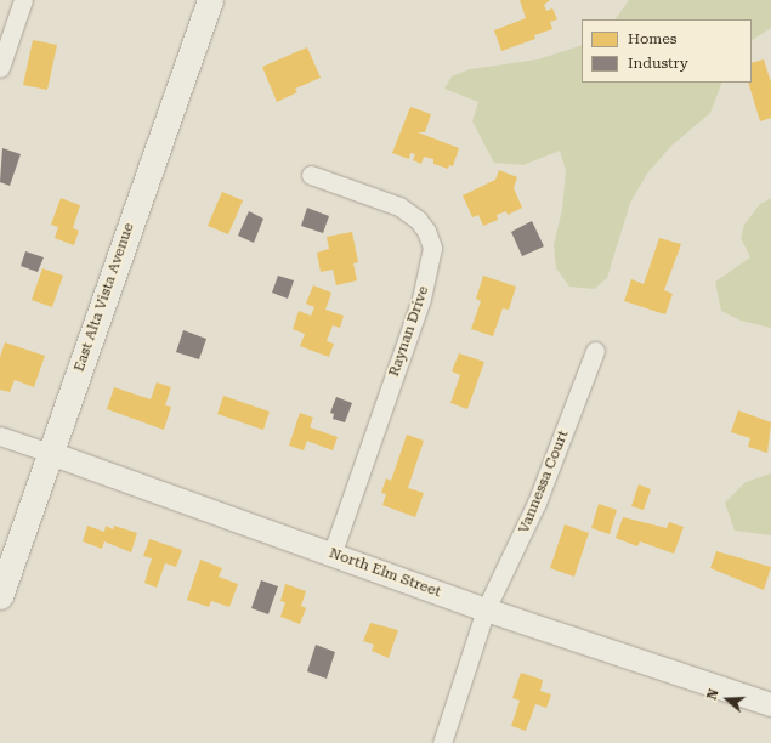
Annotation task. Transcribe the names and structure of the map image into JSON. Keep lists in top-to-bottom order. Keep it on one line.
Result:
{"streets":{"main road":["East Alta Vista Avenue"],"street":["Raynan Drive","Vannessa Court","North Elm Street"]},"crossings":[["East Alta Vista Avenue","North Elm Street"],["Raynan Drive","North Elm Street"],["Vannessa Court","North Elm Street"]],"legend":["Homes","Industry"],"north":"left"}
